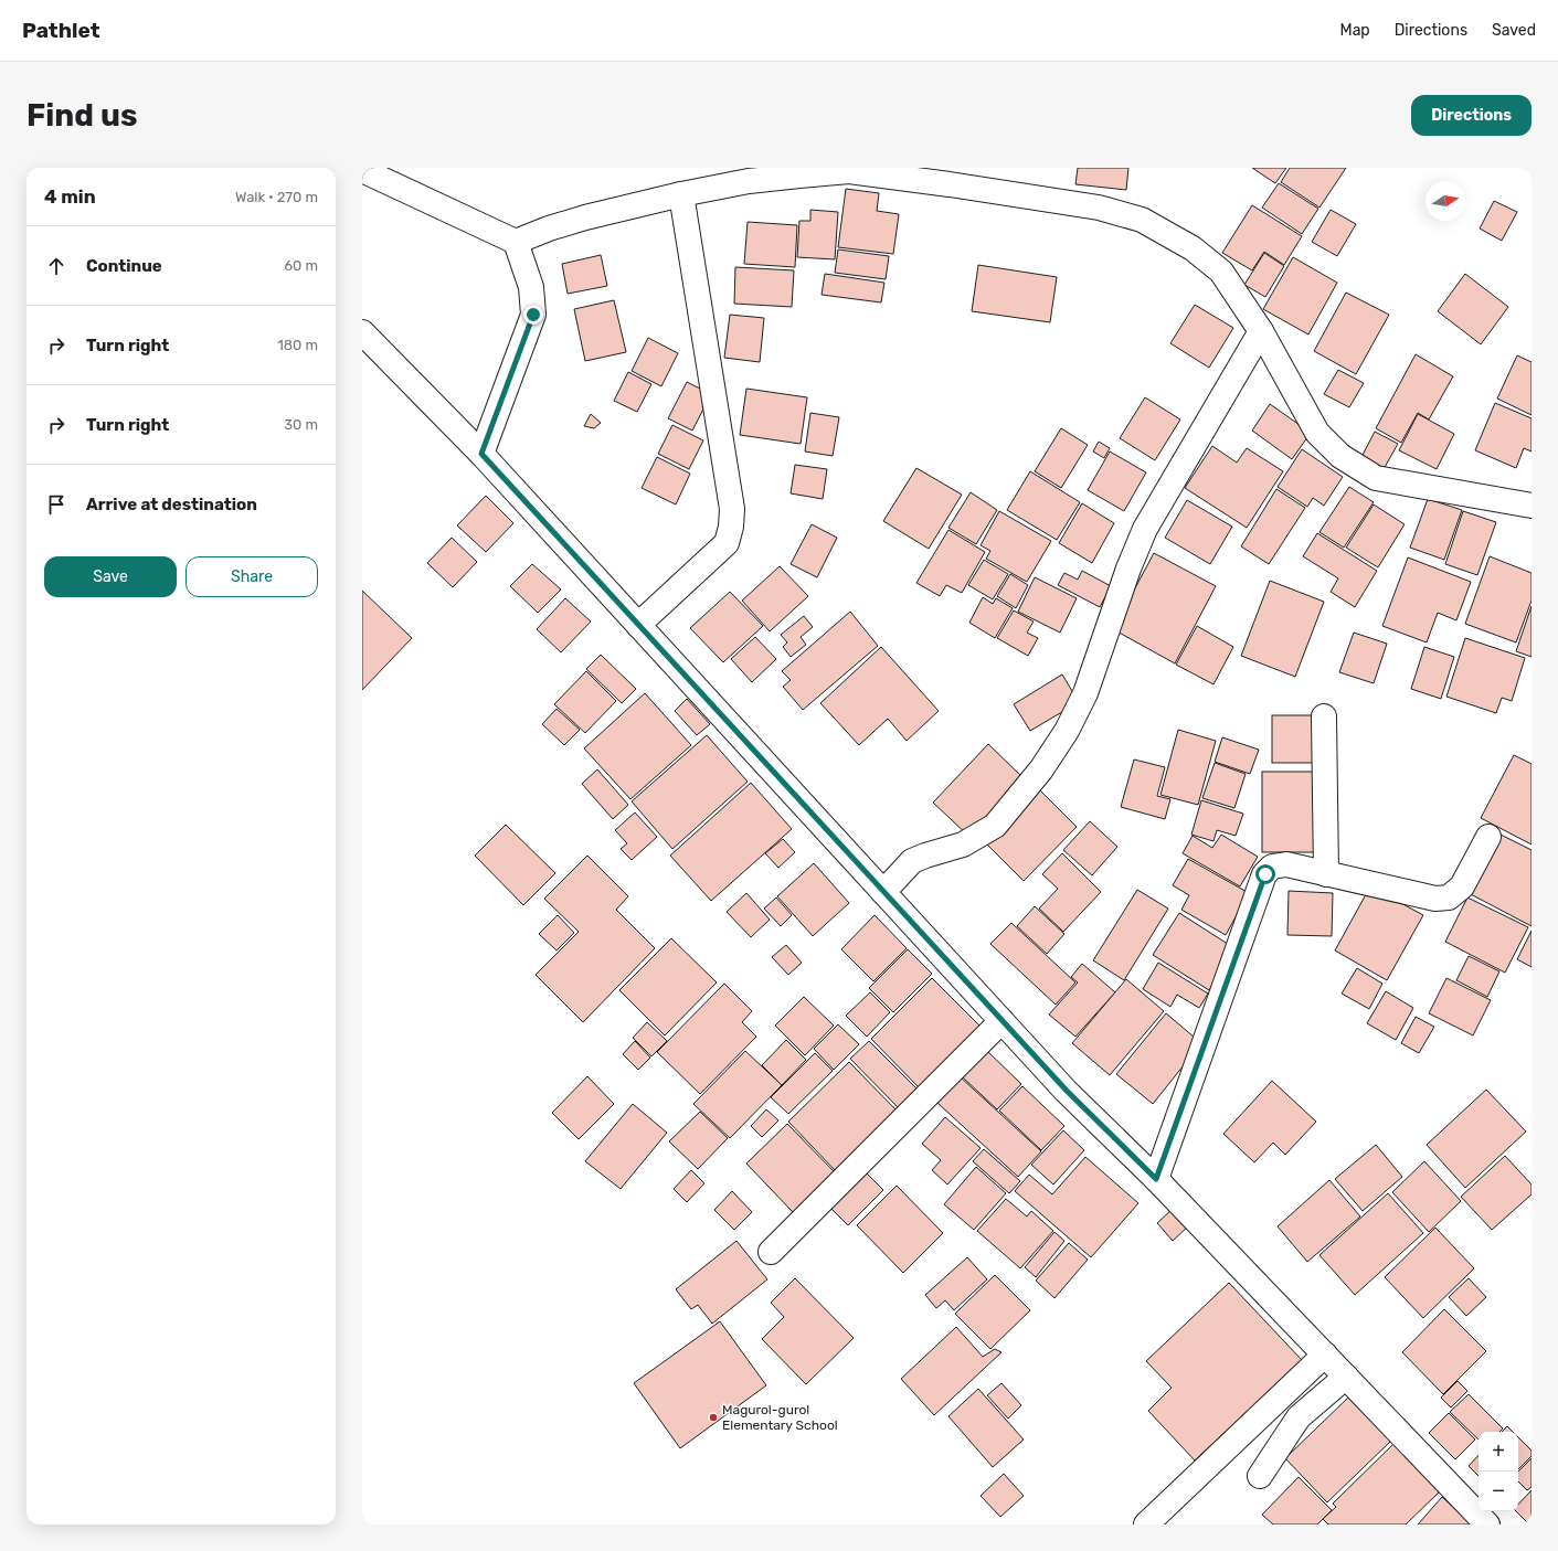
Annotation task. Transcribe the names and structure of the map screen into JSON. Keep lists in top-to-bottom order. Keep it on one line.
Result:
{"places":["Magurol-gurol Elementary School"],"north":"right","page":{"header":"Pathlet","nav":["Map","Directions","Saved"],"buttons":["Directions",["Save","Share"]],"title":"Find us","heading":["4 min","Walk · 270 m"],"list":[["Continue","60 m"],["Turn right","180 m"],["Turn right","30 m"],"Arrive at destination"],"map_buttons":["+","−"]}}
